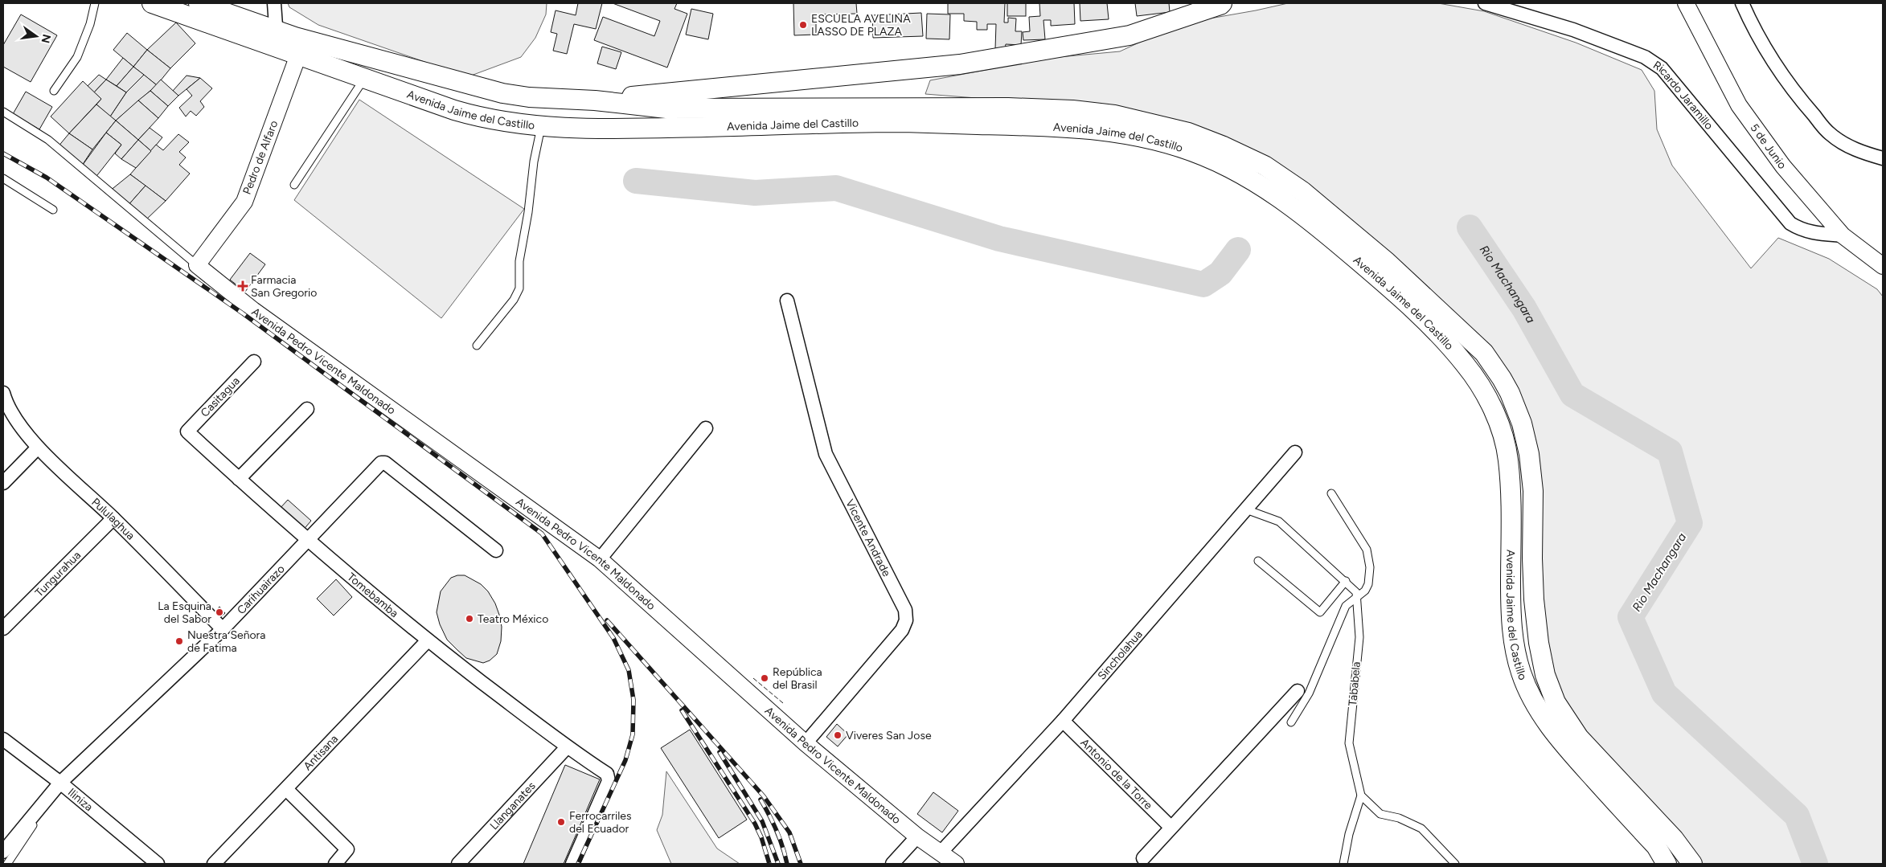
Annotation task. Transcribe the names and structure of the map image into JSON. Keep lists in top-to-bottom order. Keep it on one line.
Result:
{"streets":{"main road":["Avenida Jaime del Castillo"],"street":["Ricardo Jaramillo","5 de Junio","Pedro de Alfaro","Avenida Pedro Vicente Maldonado","Casitagua","Pululaghua","Vicente Andrade","Tungurahua","Carihuairazo","Tomebamba","Sincholahua","Antisana","Antonio de la Torre","Iliniza","Llanganates"],"lane":["Tababela"]},"crossings":[["Ricardo Jaramillo","5 de Junio"],["Avenida Jaime del Castillo","Pedro de Alfaro"],["Pedro de Alfaro","Avenida Pedro Vicente Maldonado"],["Avenida Pedro Vicente Maldonado","Vicente Andrade"],["Avenida Pedro Vicente Maldonado","Sincholahua"],["Casitagua","Tomebamba"],["Pululaghua","Tungurahua"],["Pululaghua","Carihuairazo"],["Carihuairazo","Tomebamba"],["Carihuairazo","Iliniza"],["Tomebamba","Antisana"],["Tomebamba","Llanganates"],["Sincholahua","Antonio de la Torre"]],"water":["Rio Machangara"],"places":{"other":["ESCUELA AVELINA LASSO DE PLAZA","La Esquina del Sabor","Teatro México","Nuestra Señora de Fatima","República del Brasil","Viveres San Jose","Ferrocarriles del Ecuador"],"health":["Farmacia San Gregorio"]},"north":"right"}
